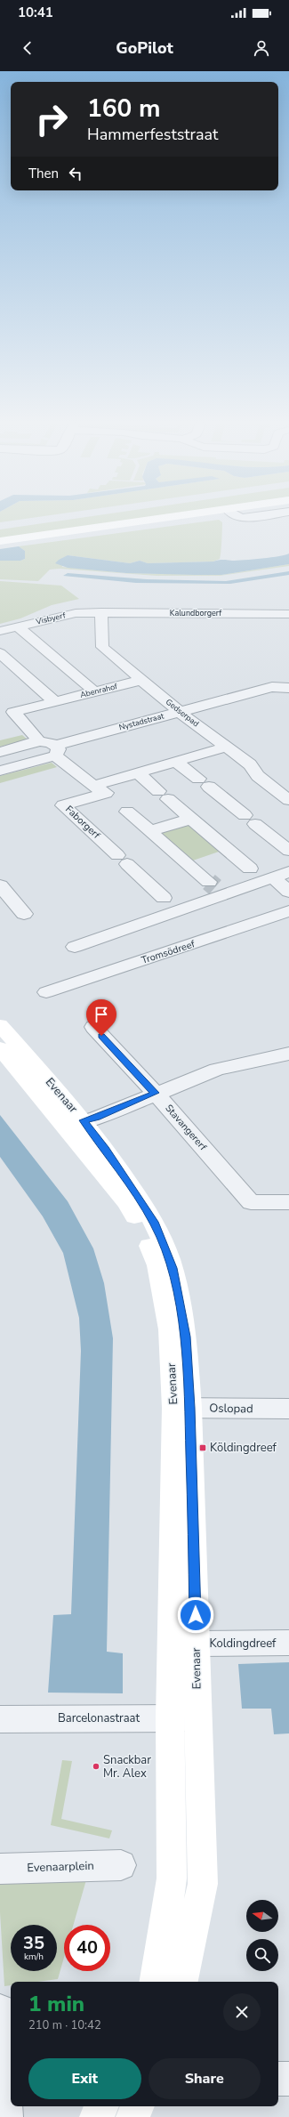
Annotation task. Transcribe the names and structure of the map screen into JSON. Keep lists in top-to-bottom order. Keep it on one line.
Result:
{"streets":{"street":["Kalundborgerf","Visbyerf","Abenrahof","Gedserpad","Nystadstraat","Faborgerf","Tromsödreef","Evenaar","Stavangererf","Oslopad","Koldingdreef","Barcelonastraat","Evenaarplein"]},"crossings":[["Kalundborgerf","Visbyerf"],["Kalundborgerf","Gedserpad"],["Visbyerf","Gedserpad"],["Abenrahof","Gedserpad"],["Gedserpad","Nystadstraat"],["Gedserpad","Faborgerf"],["Evenaar","Oslopad"],["Evenaar","Koldingdreef"],["Evenaar","Barcelonastraat"]],"places":{"transit":["Köldingdreef"],"other":["Snackbar Mr. Alex"]},"north":"left","page":{"status":"10:41","header":"GoPilot","turn":["160 m","Hammerfeststraat"],"then":"Then","speed":"35 km/h","limit":"40","heading":["1 min","210 m · 10:42"],"buttons":["Exit","Share"]}}
